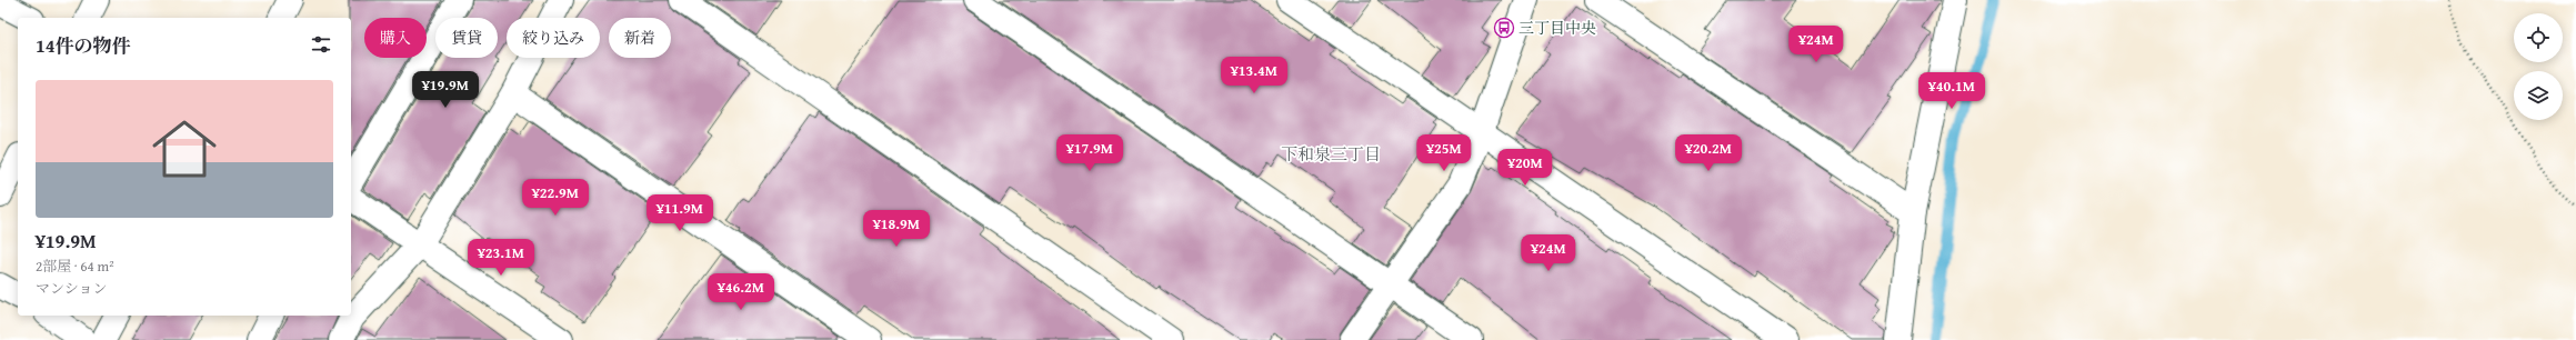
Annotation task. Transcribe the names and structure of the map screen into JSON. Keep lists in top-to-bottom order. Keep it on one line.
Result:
{"districts":["下和泉三丁目"],"places":{"bus stop":["三丁目中央"]},"page":{"chip":["購入","賃貸","絞り込み","新着"],"heading":"14件の物件","price":["¥24M","¥13.4M","¥19.9M","¥40.1M","¥17.9M","¥25M","¥20.2M","¥20M","¥22.9M","¥11.9M","¥18.9M","¥24M","¥23.1M","¥46.2M"],"list":[{"name":"¥19.9M","note":"2部屋 · 64 m² · マンション"}]}}
